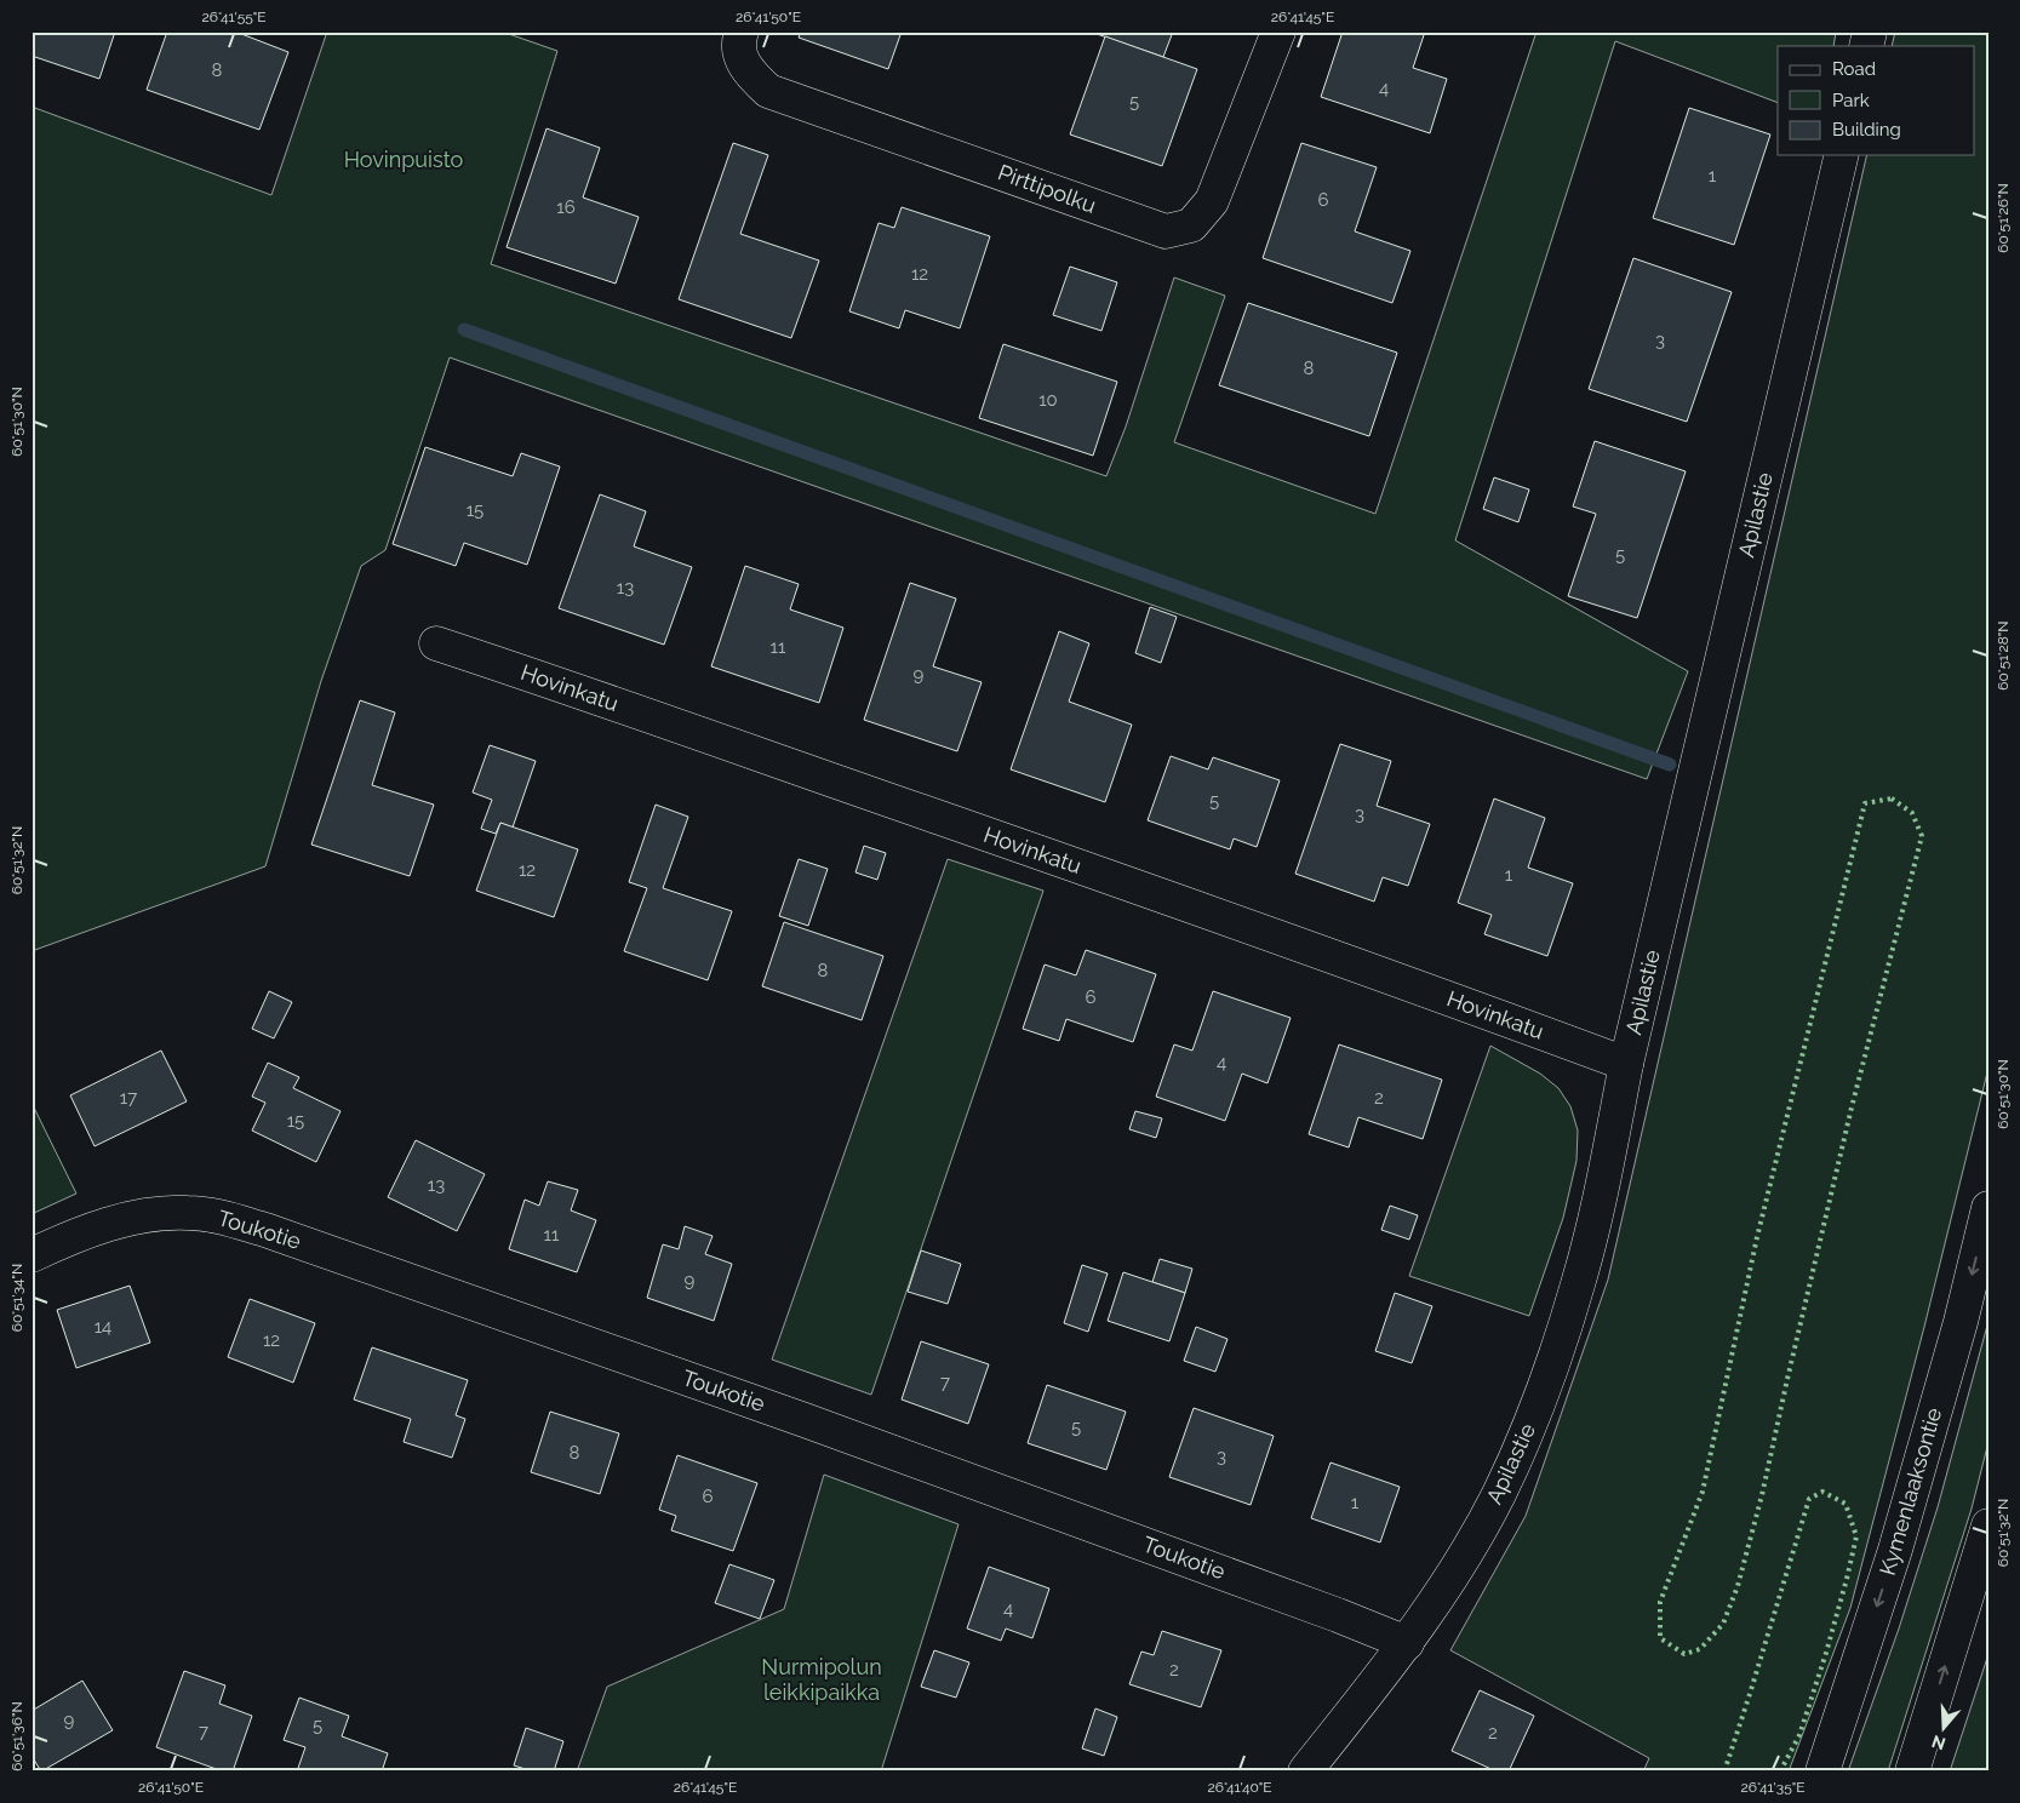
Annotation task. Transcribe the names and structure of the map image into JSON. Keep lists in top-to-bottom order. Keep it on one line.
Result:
{"streets":{"street":["Pirttipolku","Apilastie","Hovinkatu","Toukotie","Kymenlaaksontie"]},"crossings":[["Apilastie","Hovinkatu"],["Apilastie","Toukotie"]],"parks":["Hovinpuisto","Nurmipolun leikkipaikka"],"house_numbers":["8","4","5","1","6","16","12","3","8","10","15","5","13","11","9","5","3","12","1","8","6","4","17","2","15","13","11","9","14","12","7","5","8","3","6","1","4","2","9","5","7","2"],"legend":["Road","Park","Building"],"north":"bottom","coordinates":["26°41'55\"E","26°41'50\"E","26°41'45\"E","60°51'26\"N","60°51'30\"N","60°51'28\"N","60°51'32\"N","60°51'34\"N","60°51'36\"N","26°41'40\"E","26°41'35\"E"]}
